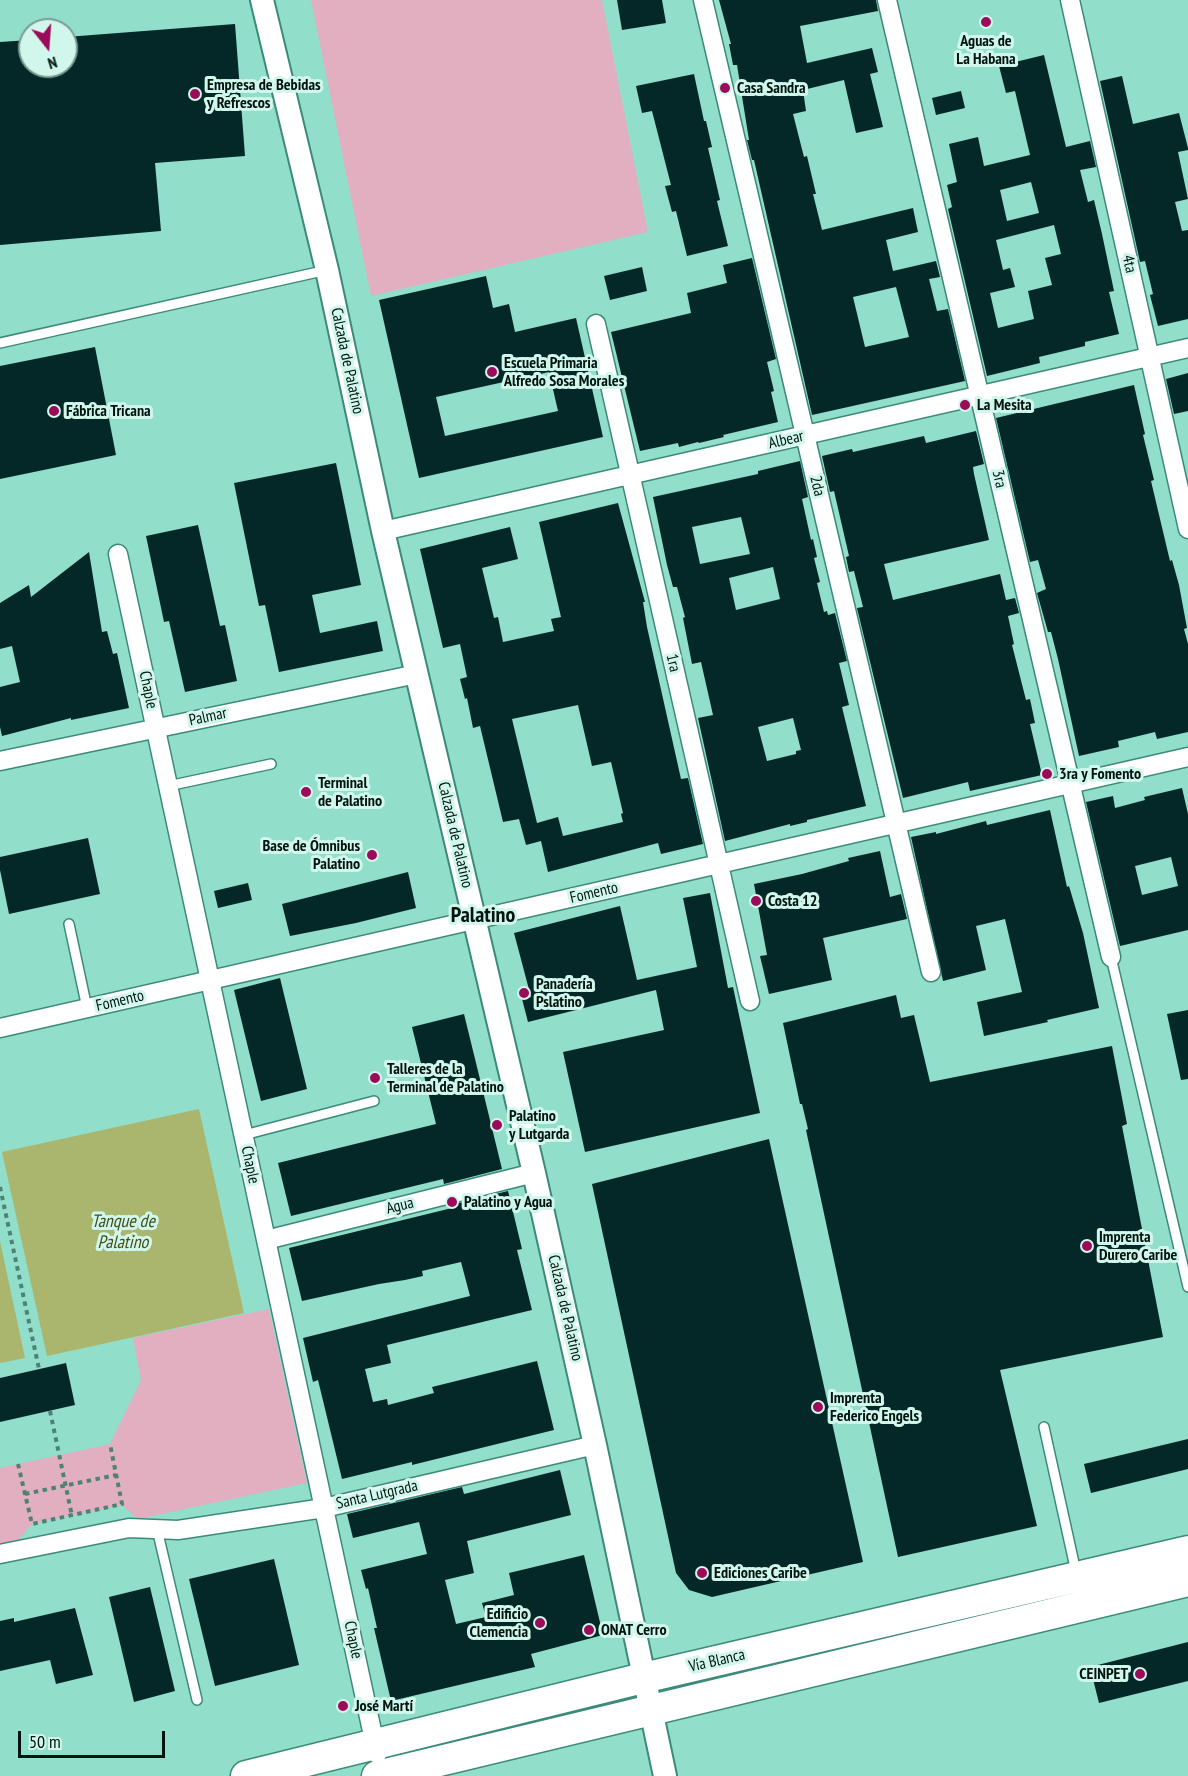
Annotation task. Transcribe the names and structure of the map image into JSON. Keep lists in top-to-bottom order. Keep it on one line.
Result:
{"streets":{"main road":["Vía Blanca"],"street":["4ta","Calzada de Palatino","Albear","3ra","2da","1ra","Chaple","Palmar","Fomento","Agua","Santa Lutgrada"]},"crossings":[["4ta","Albear"],["Calzada de Palatino","Albear"],["Calzada de Palatino","Palmar"],["Calzada de Palatino","Fomento"],["Calzada de Palatino","Agua"],["Calzada de Palatino","Santa Lutgrada"],["Calzada de Palatino","Vía Blanca"],["Albear","3ra"],["Albear","2da"],["Albear","1ra"],["3ra","Fomento"],["2da","Fomento"],["1ra","Fomento"],["Chaple","Palmar"],["Chaple","Fomento"],["Chaple","Agua"],["Chaple","Santa Lutgrada"],["Chaple","Vía Blanca"]],"districts":["Palatino"],"water":["Tanque de Palatino"],"places":["Aguas de La Habana","Casa Sandra","Empresa de Bebidas y Refrescos","Escuela Primaria Alfredo Sosa Morales","La Mesita","Fábrica Tricana","3ra y Fomento","Terminal de Palatino","Base de Ómnibus Palatino","Costa 12","Panadería Pslatino","Talleres de la Terminal de Palatino","Palatino y Lutgarda","Palatino y Agua","Imprenta Durero Caribe","Imprenta Federico Engels","Ediciones Caribe","Edificio Clemencia","ONAT Cerro","CEINPET","José Martí"],"scale_bar":"50 m","north":"bottom"}
